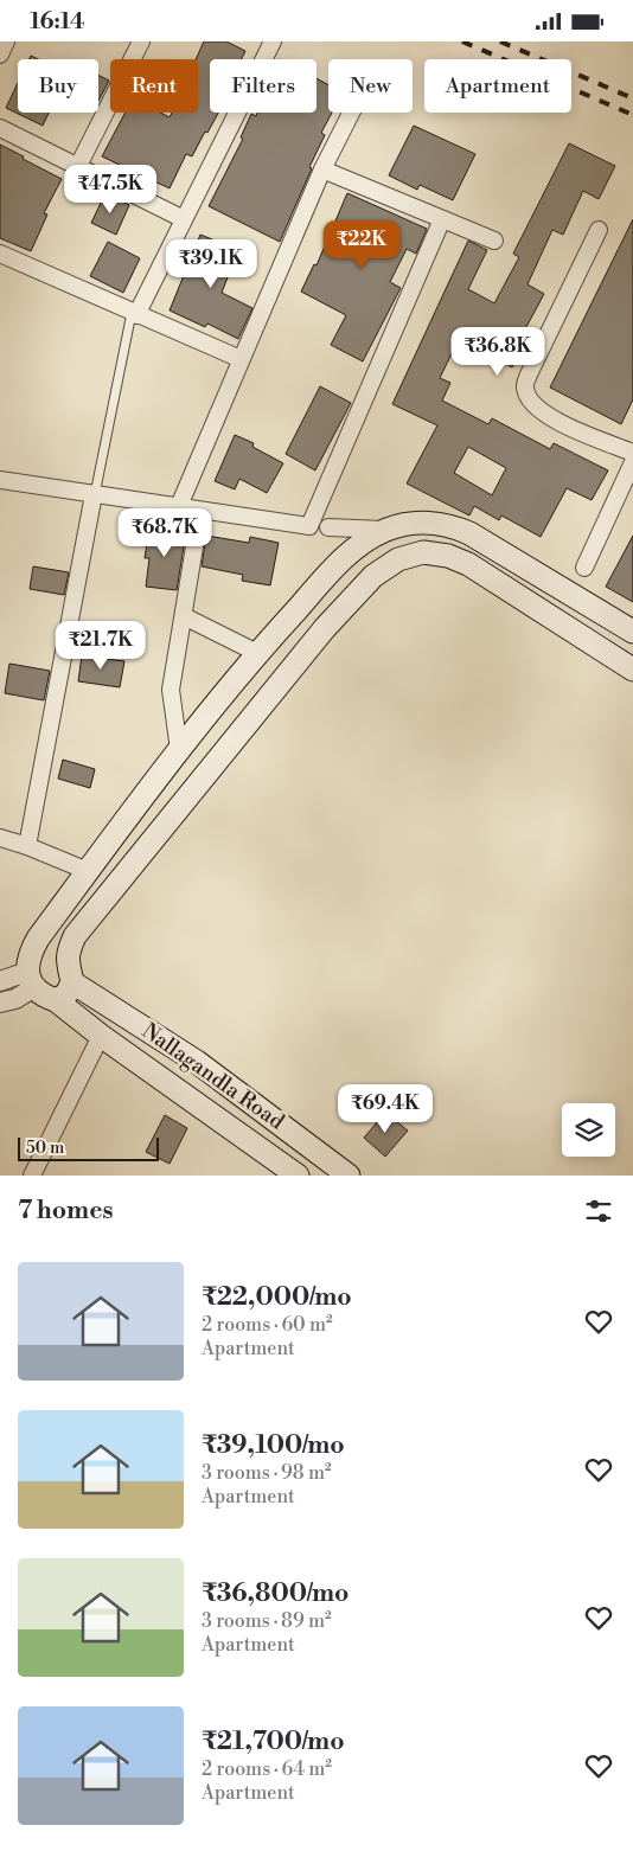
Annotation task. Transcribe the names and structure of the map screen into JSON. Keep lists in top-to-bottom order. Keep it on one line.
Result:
{"streets":{"main road":["Nallagandla Road"]},"scale_bar":"50 m","page":{"status":"16:14","chip":["Buy","Rent","Filters","New","Apartment"],"price":["₹47.5K","₹22K","₹39.1K","₹36.8K","₹68.7K","₹21.7K","₹69.4K"],"scale":"50 m","heading":"7 homes","list":[{"name":"₹22,000/mo","note":"2 rooms · 60 m² · Apartment"},{"name":"₹39,100/mo","note":"3 rooms · 98 m² · Apartment"},{"name":"₹36,800/mo","note":"3 rooms · 89 m² · Apartment"},{"name":"₹21,700/mo","note":"2 rooms · 64 m² · Apartment"}]}}
